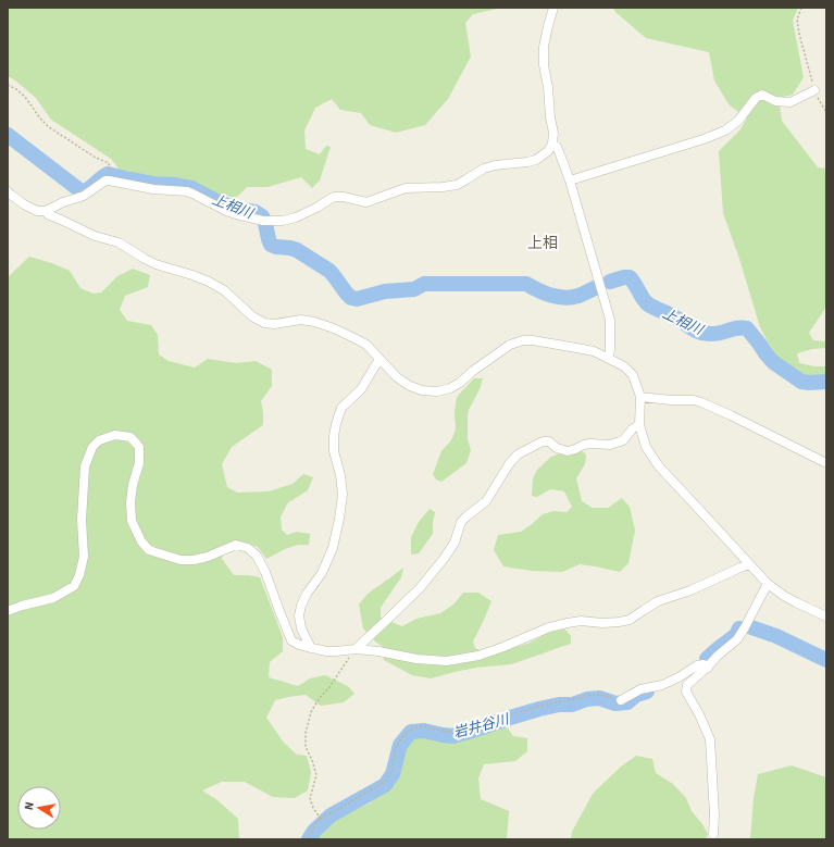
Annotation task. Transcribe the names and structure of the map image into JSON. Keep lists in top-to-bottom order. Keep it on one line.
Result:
{"districts":["上相"],"water":["上相川","岩井谷川"],"north":"left"}
